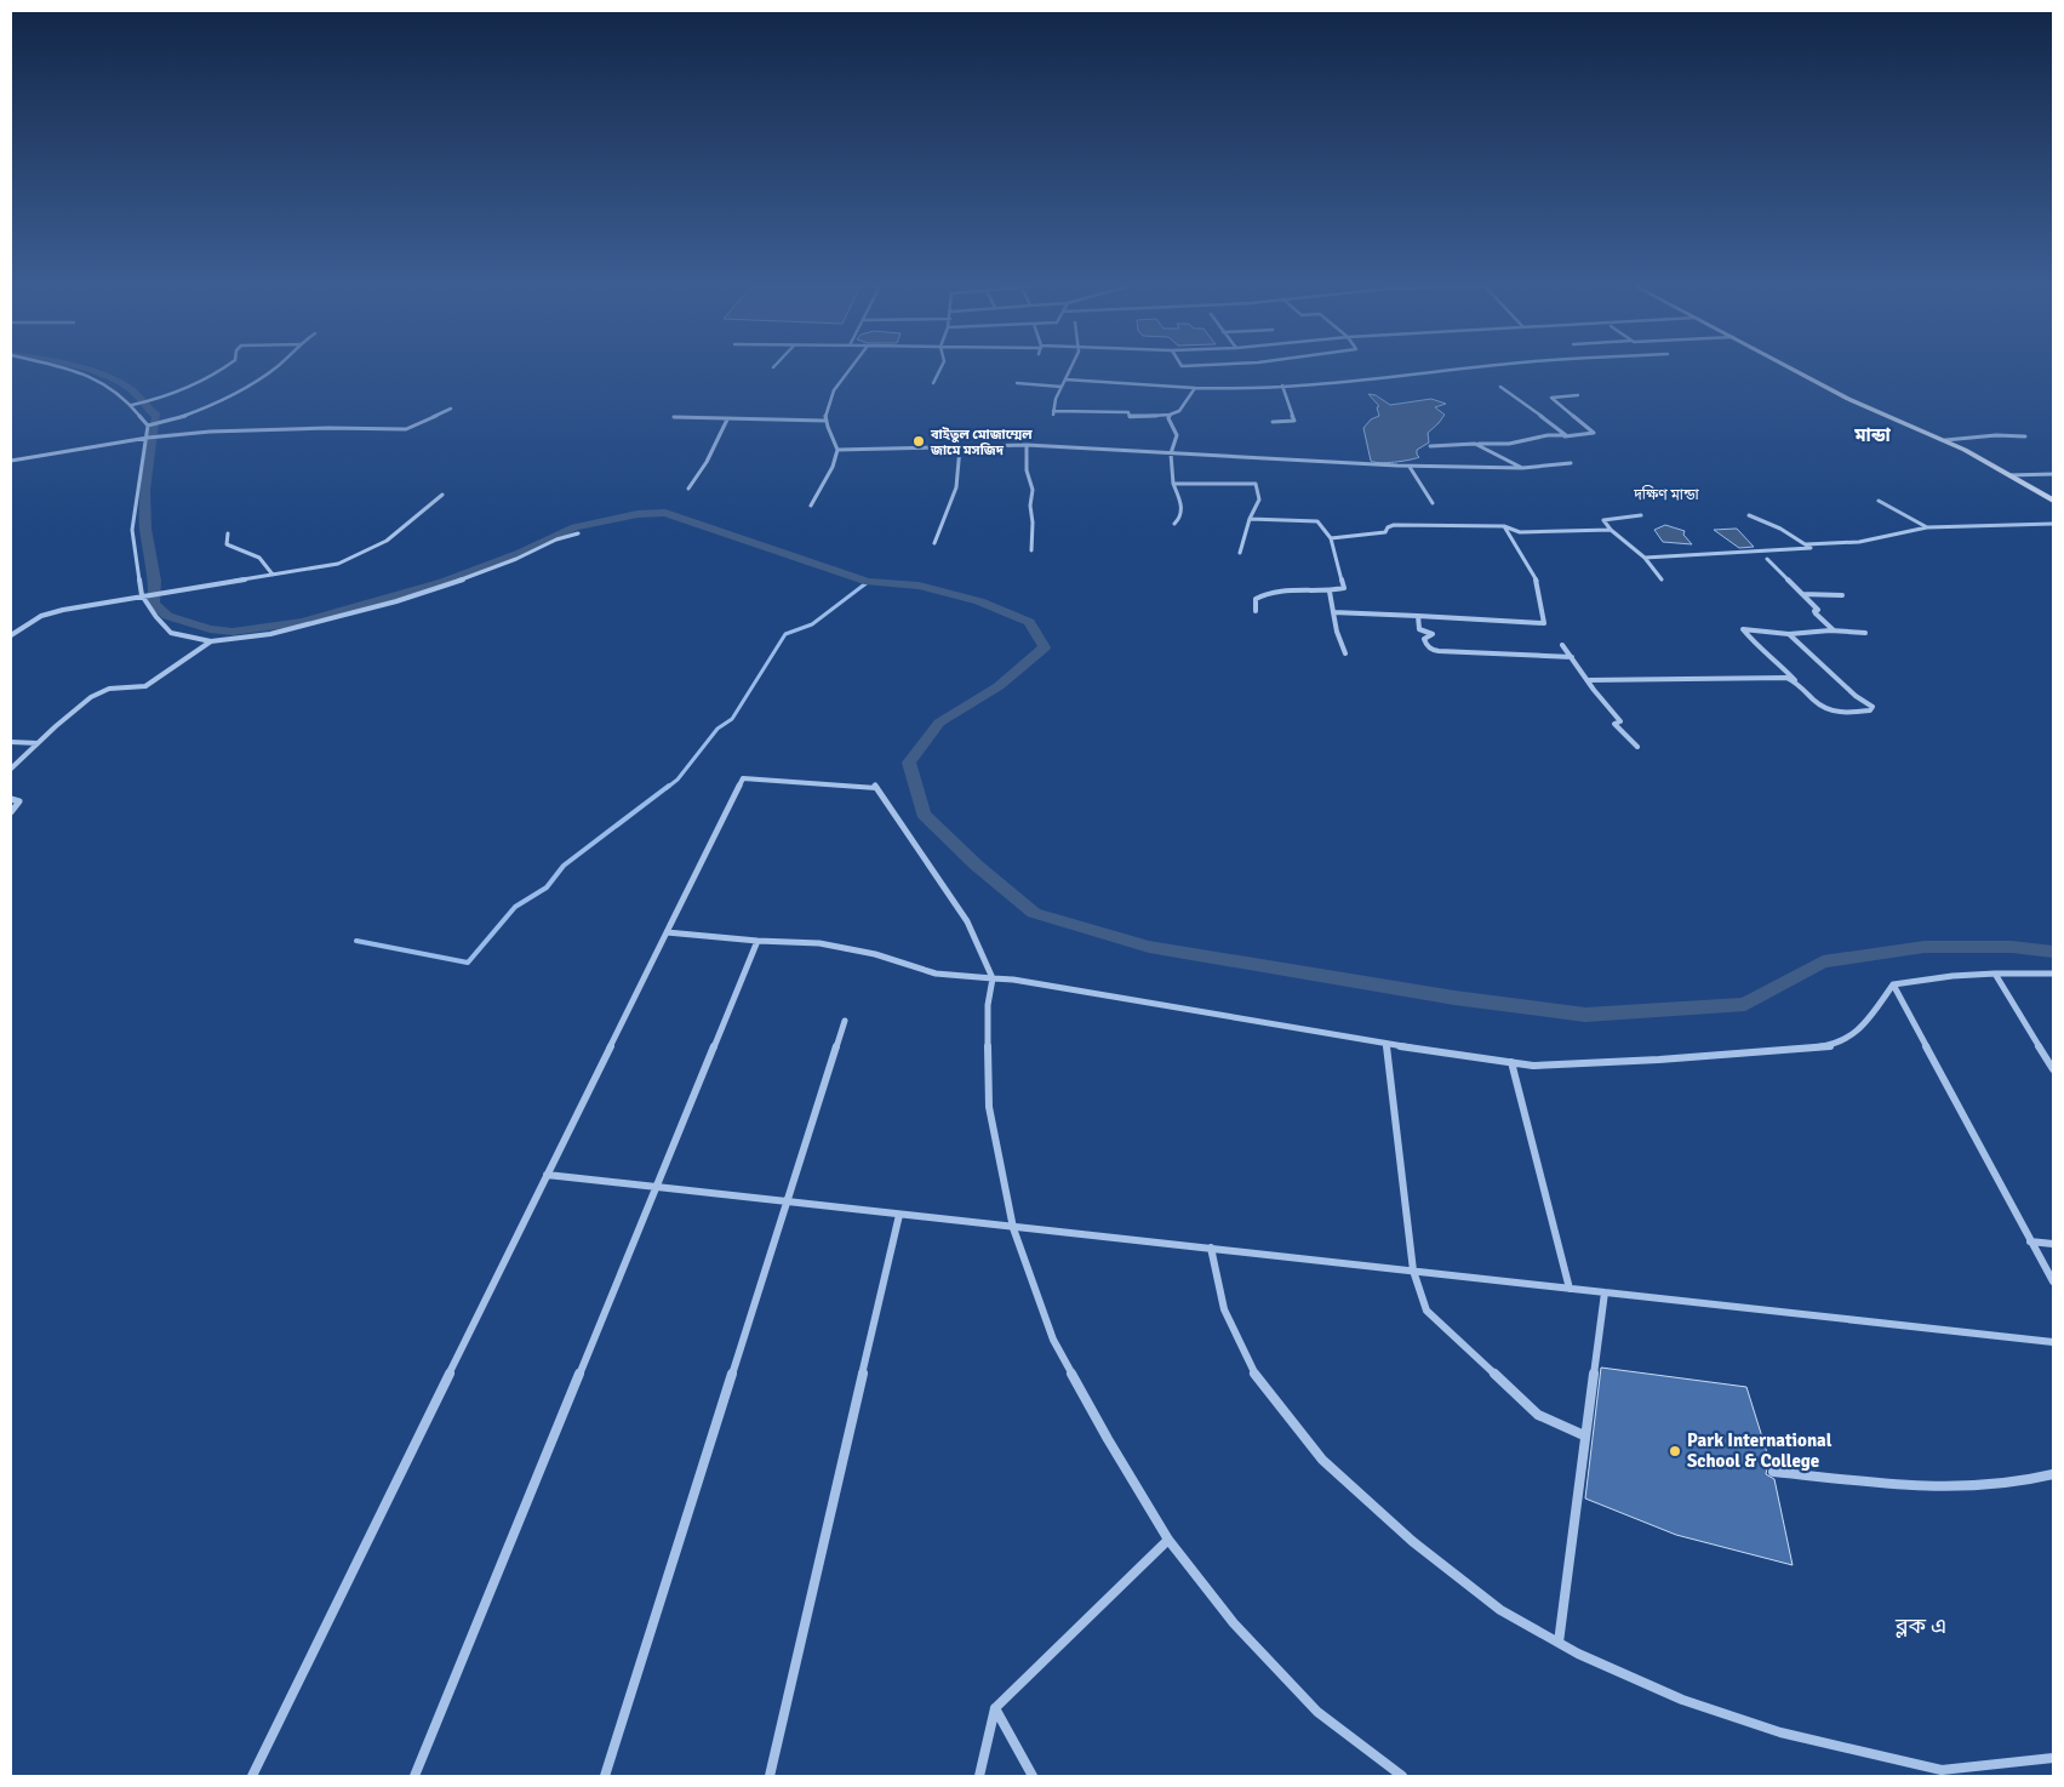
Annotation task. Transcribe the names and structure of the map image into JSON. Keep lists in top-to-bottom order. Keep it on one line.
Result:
{"districts":["মান্ডা","দক্ষিণ মান্ডা","ব্লক এ"],"places":["বাইতুল মোজাম্মেল জামে মসজিদ","Park International School & College"]}
